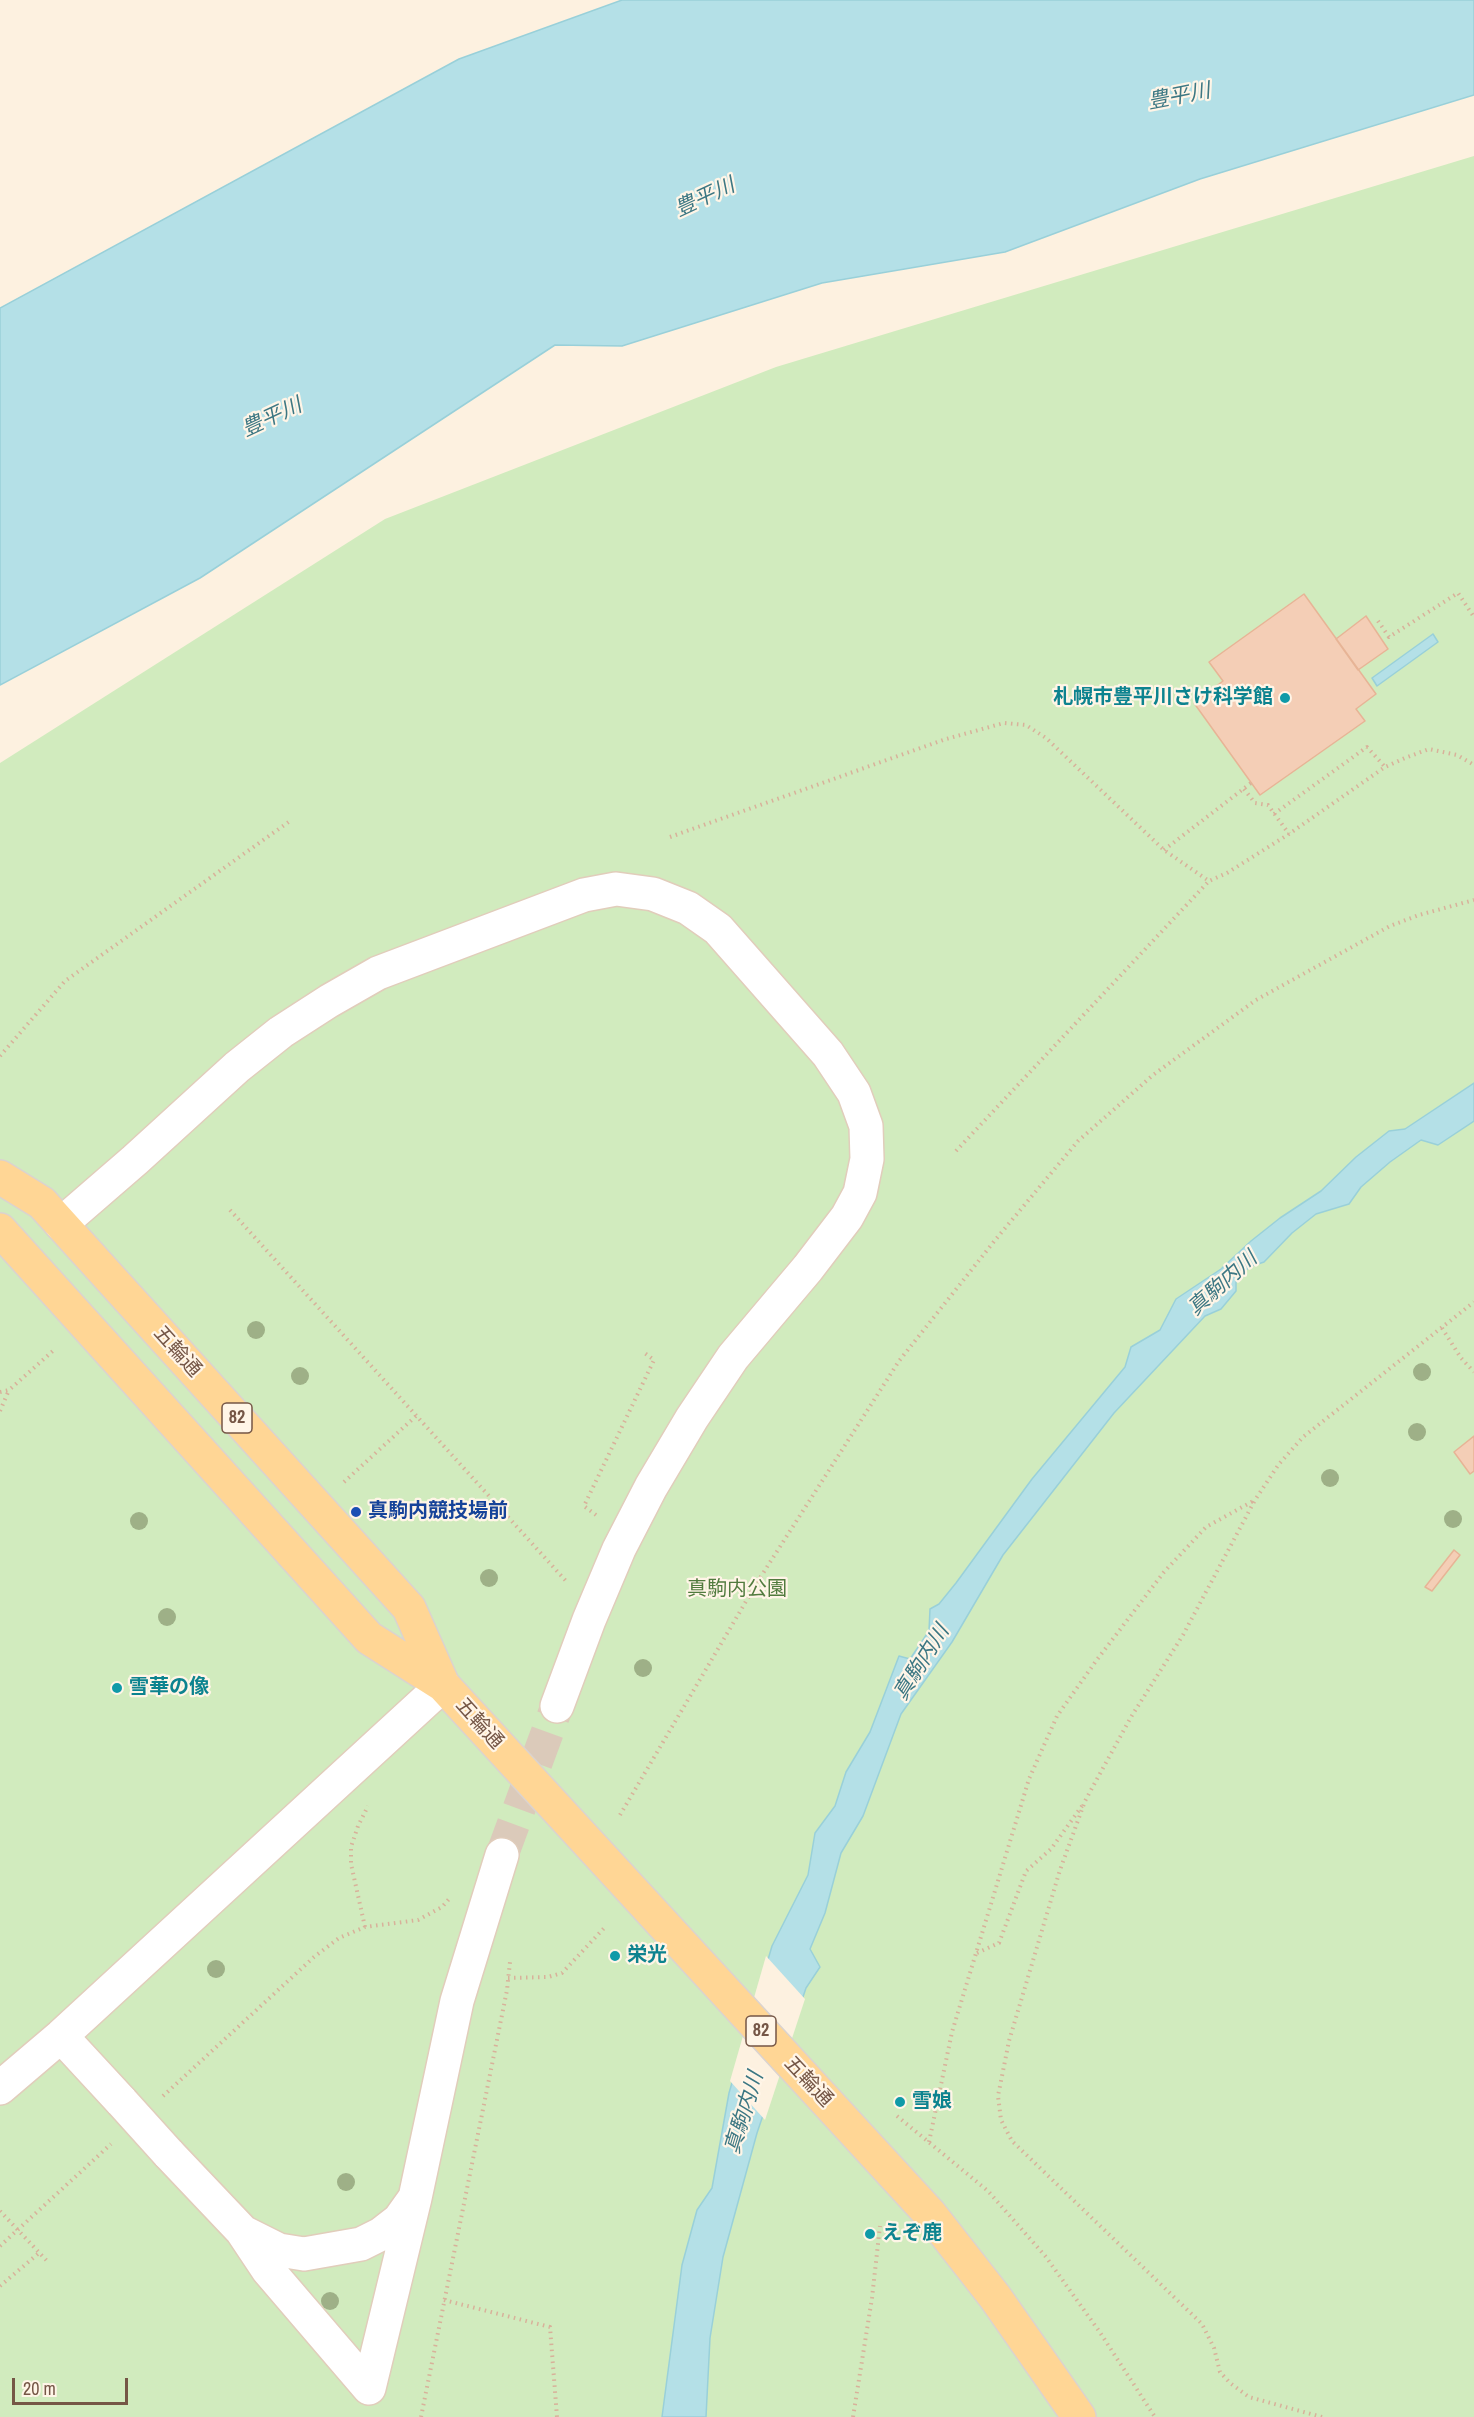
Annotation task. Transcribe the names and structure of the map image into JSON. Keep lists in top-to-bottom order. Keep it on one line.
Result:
{"streets":{"main road":["五輪通","82"]},"water":["豊平川","真駒内川"],"parks":["真駒内公園"],"places":["札幌市豊平川さけ科学館","真駒内競技場前","雪華の像","栄光","雪娘","えぞ鹿"],"scale_bar":"20 m"}
